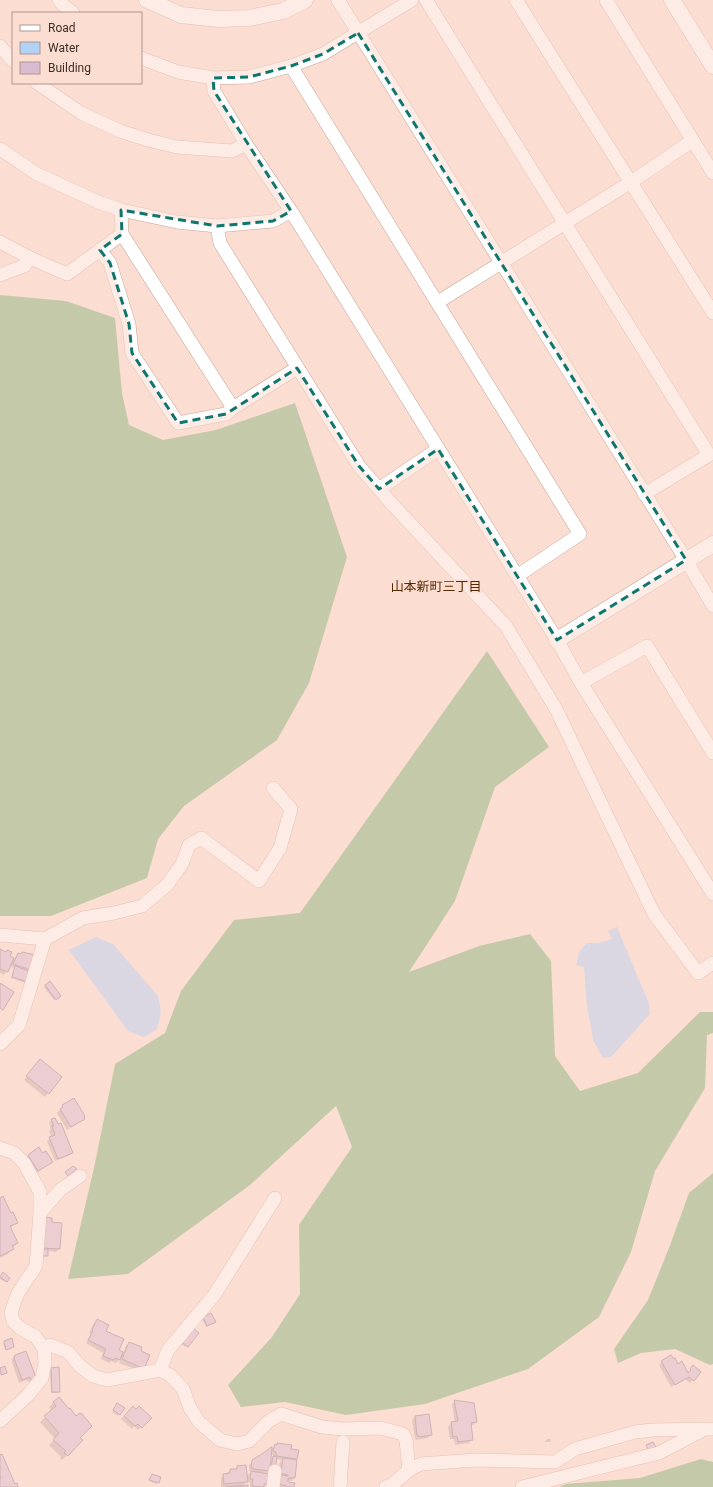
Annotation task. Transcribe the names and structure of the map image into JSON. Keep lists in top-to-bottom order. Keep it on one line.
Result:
{"districts":["山本新町三丁目"],"legend":["Road","Water","Building"]}
